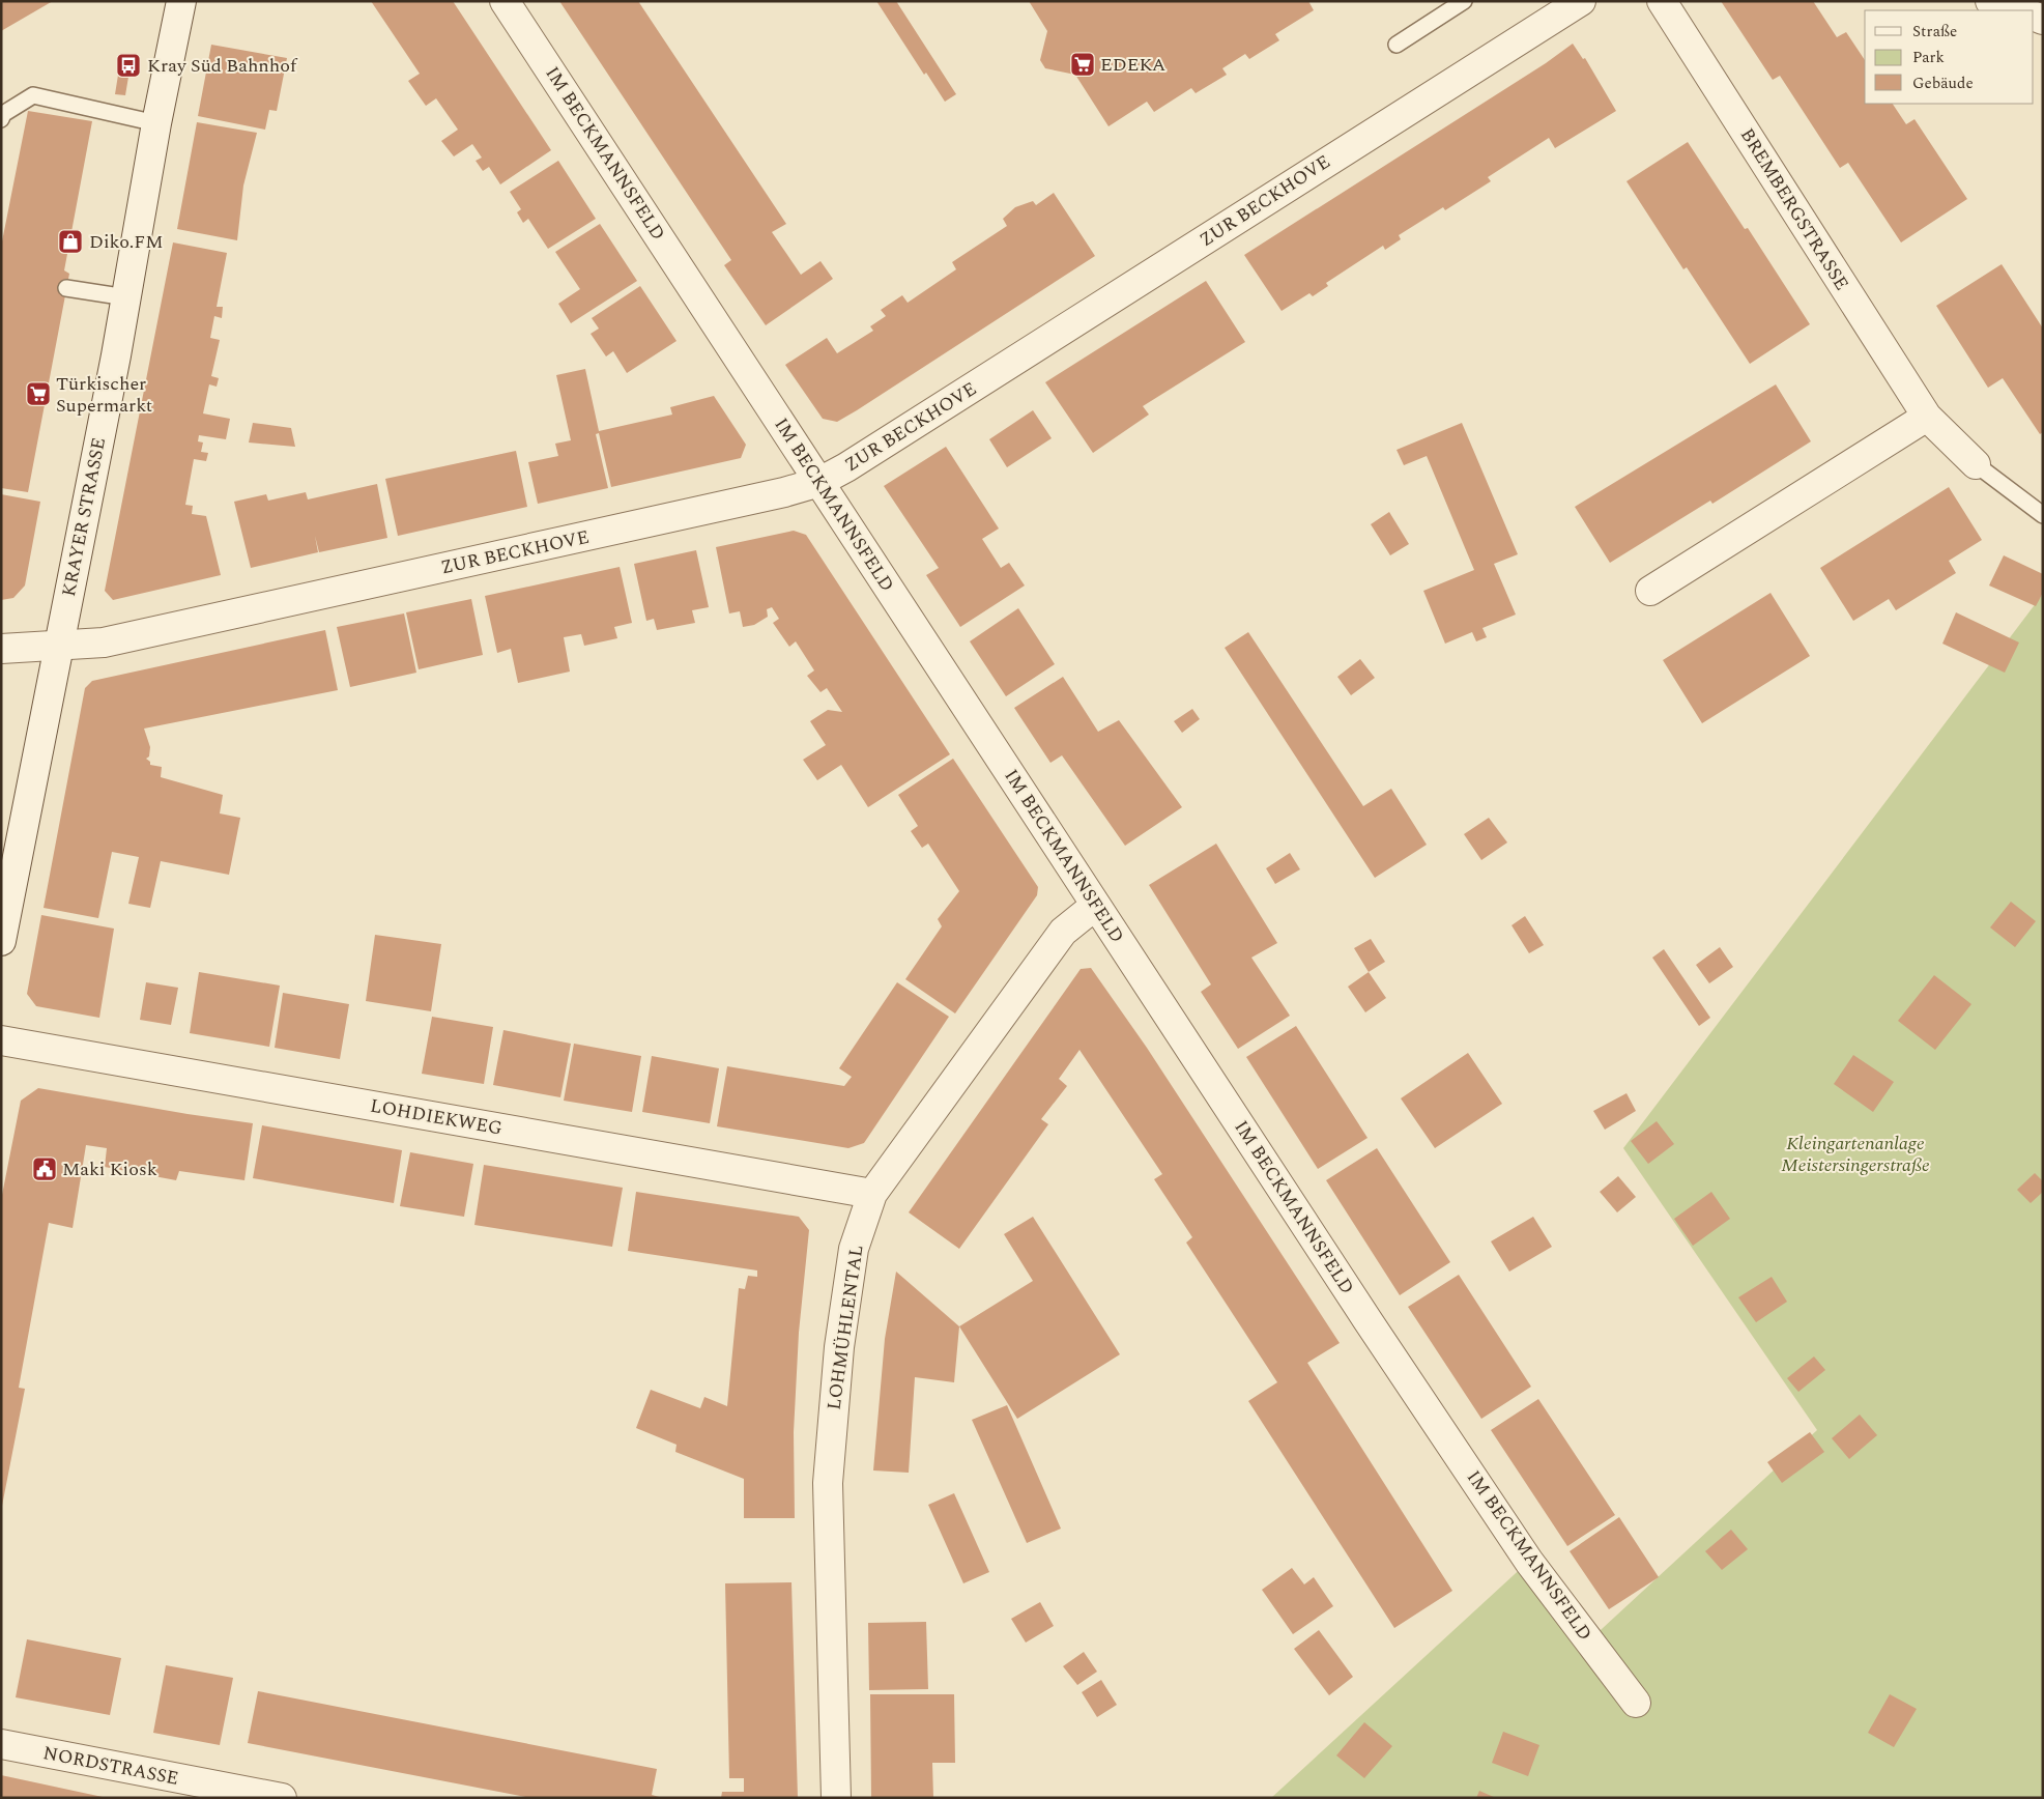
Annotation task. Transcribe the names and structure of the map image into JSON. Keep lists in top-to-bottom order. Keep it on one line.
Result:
{"streets":{"street":["IM BECKMANNSFELD","ZUR BECKHOVE","BREMBERGSTRASSE","KRAYER STRASSE","LOHDIEKWEG","LOHMÜHLENTAL","NORDSTRASSE"]},"crossings":[["IM BECKMANNSFELD","ZUR BECKHOVE"],["IM BECKMANNSFELD","LOHMÜHLENTAL"],["ZUR BECKHOVE","KRAYER STRASSE"],["LOHDIEKWEG","LOHMÜHLENTAL"]],"parks":["Kleingartenanlage Meistersingerstraße"],"places":{"supermarket":["EDEKA","Türkischer Supermarkt"],"bus stop":["Kray Süd Bahnhof"],"shop":["Diko.FM"],"public building":["Maki Kiosk"]},"legend":["Straße","Park","Gebäude"]}
